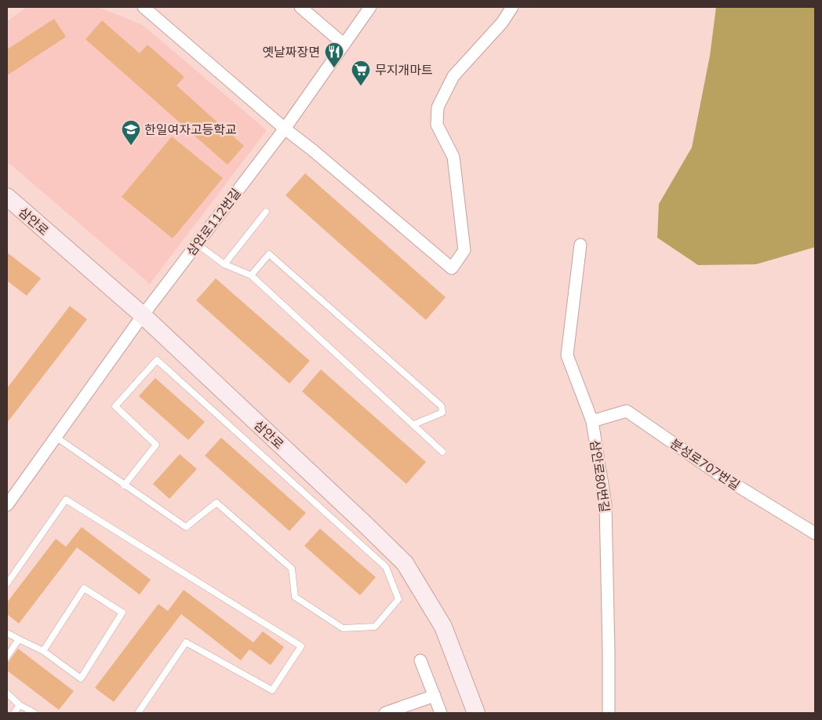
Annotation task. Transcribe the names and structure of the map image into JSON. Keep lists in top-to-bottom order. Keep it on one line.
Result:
{"streets":{"main road":["삼안로"],"street":["삼안로112번길","분성로707번길","삼안로80번길"]},"crossings":[["삼안로","삼안로112번길"],["분성로707번길","삼안로80번길"]],"places":{"restaurant":["옛날짜장면"],"supermarket":["무지개마트"],"school or university":["한일여자고등학교"]}}
